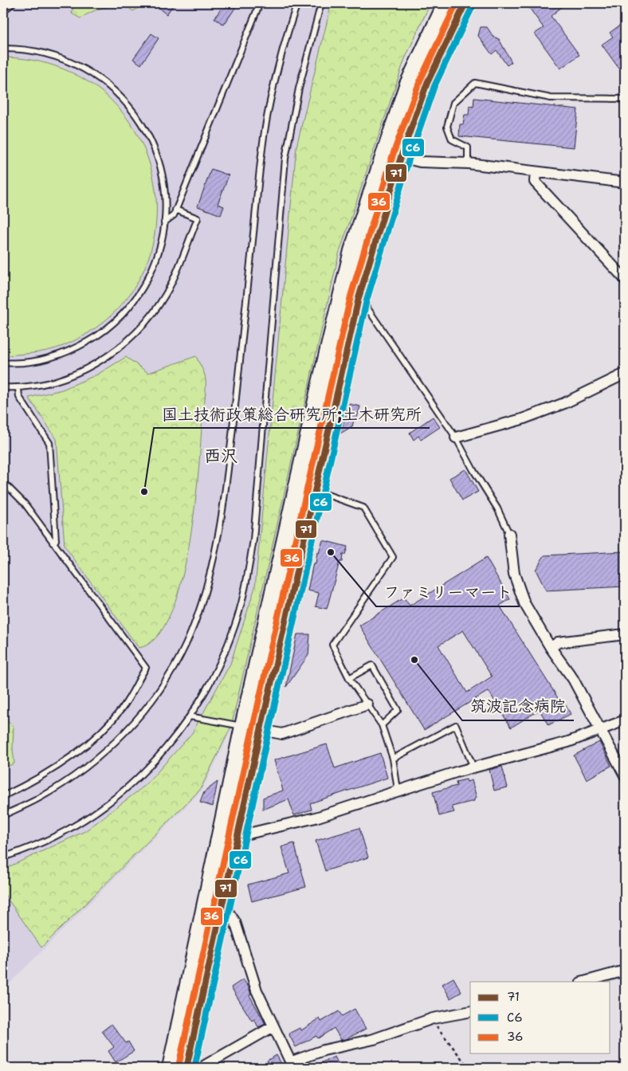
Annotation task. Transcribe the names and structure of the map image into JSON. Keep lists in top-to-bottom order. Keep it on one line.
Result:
{"districts":["西沢"],"places":["国土技術政策総合研究所;土木研究所","ファミリーマート","筑波記念病院"],"lines":["transit line 71","transit line 36","transit line C6"],"legend":["71","C6","36"]}
